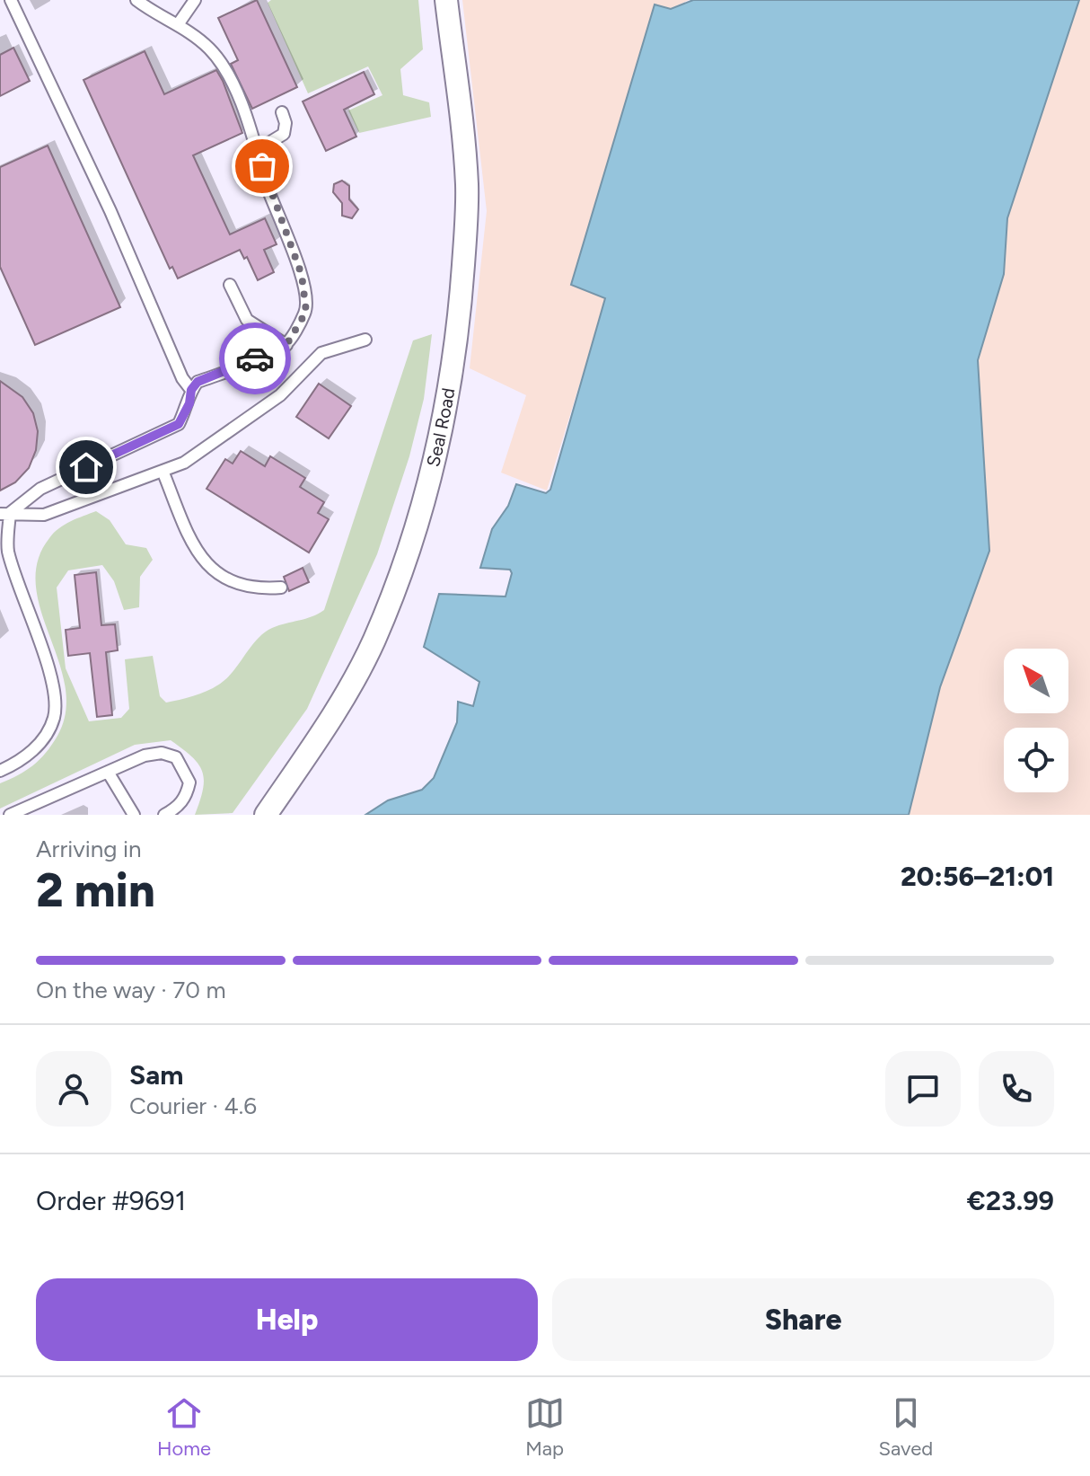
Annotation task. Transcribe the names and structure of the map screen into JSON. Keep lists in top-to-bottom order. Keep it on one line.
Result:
{"streets":{"street":["Seal Road"]},"north":"top left","page":{"heading":["2 min","Arriving in","20:56–21:01"],"panel":["Sam","Courier · 4.6","Order #9691","€23.99"],"bar":"On the way · 70 m","buttons":["Help","Share"],"tabs":["Home","Map","Saved"]}}
